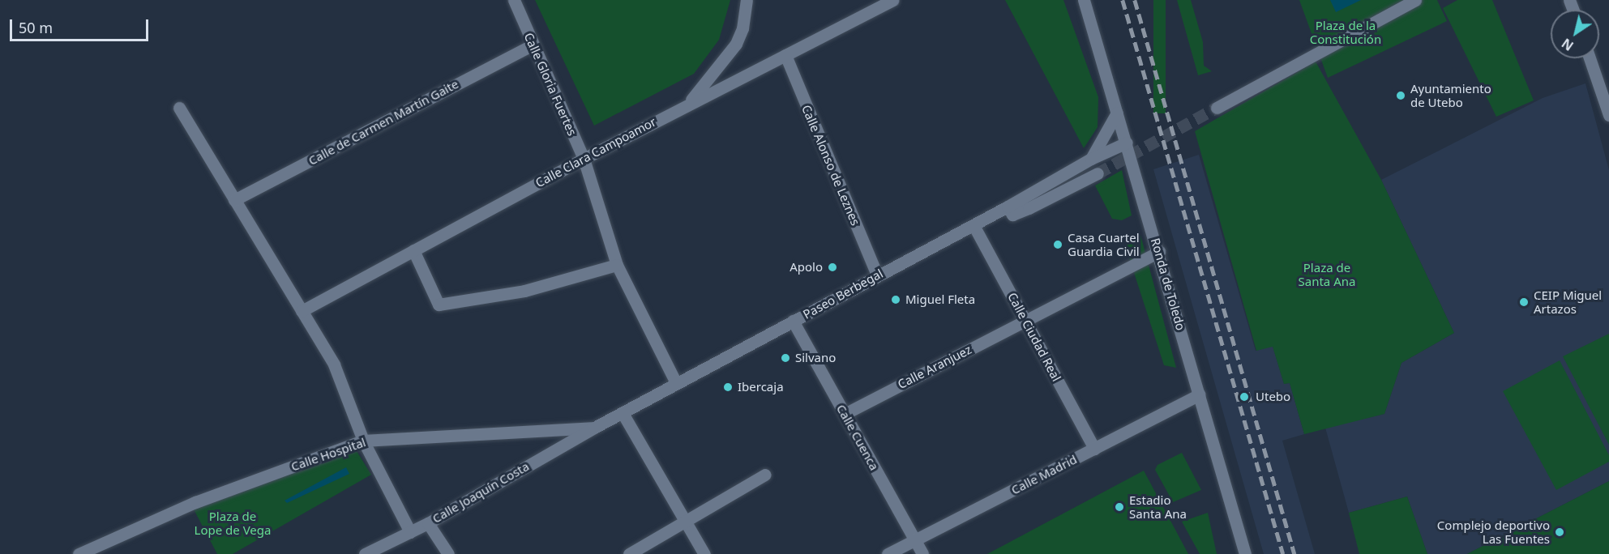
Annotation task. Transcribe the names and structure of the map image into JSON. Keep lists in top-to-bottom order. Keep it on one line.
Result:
{"streets":{"street":["Calle Gloria Fuertes","Calle de Carmen Martín Gaite","Calle Clara Campoamor","Calle Alonso de Leznes","Ronda de Toledo","Paseo Berbegal","Calle Ciudad Real","Calle Aranjuez","Calle Cuenca","Calle Hospital","Calle Madrid","Calle Joaquín Costa"]},"crossings":[["Calle Gloria Fuertes","Calle de Carmen Martín Gaite"],["Calle Gloria Fuertes","Calle Clara Campoamor"],["Calle Gloria Fuertes","Paseo Berbegal"],["Calle Clara Campoamor","Calle Alonso de Leznes"],["Calle Alonso de Leznes","Paseo Berbegal"],["Ronda de Toledo","Paseo Berbegal"],["Ronda de Toledo","Calle Aranjuez"],["Ronda de Toledo","Calle Madrid"],["Paseo Berbegal","Calle Ciudad Real"],["Paseo Berbegal","Calle Cuenca"],["Paseo Berbegal","Calle Hospital"],["Paseo Berbegal","Calle Joaquín Costa"],["Calle Ciudad Real","Calle Aranjuez"],["Calle Ciudad Real","Calle Madrid"],["Calle Aranjuez","Calle Cuenca"],["Calle Cuenca","Calle Madrid"],["Calle Hospital","Calle Joaquín Costa"]],"parks":["Plaza de la Constitución","Plaza de Santa Ana","Plaza de Lope de Vega"],"places":["Ayuntamiento de Utebo","Casa Cuartel Guardia Civil","Apolo","Miguel Fleta","CEIP Miguel Artazos","Silvano","Ibercaja","Utebo","Estadio Santa Ana","Complejo deportivo Las Fuentes"],"scale_bar":"50 m","north":"bottom left"}
